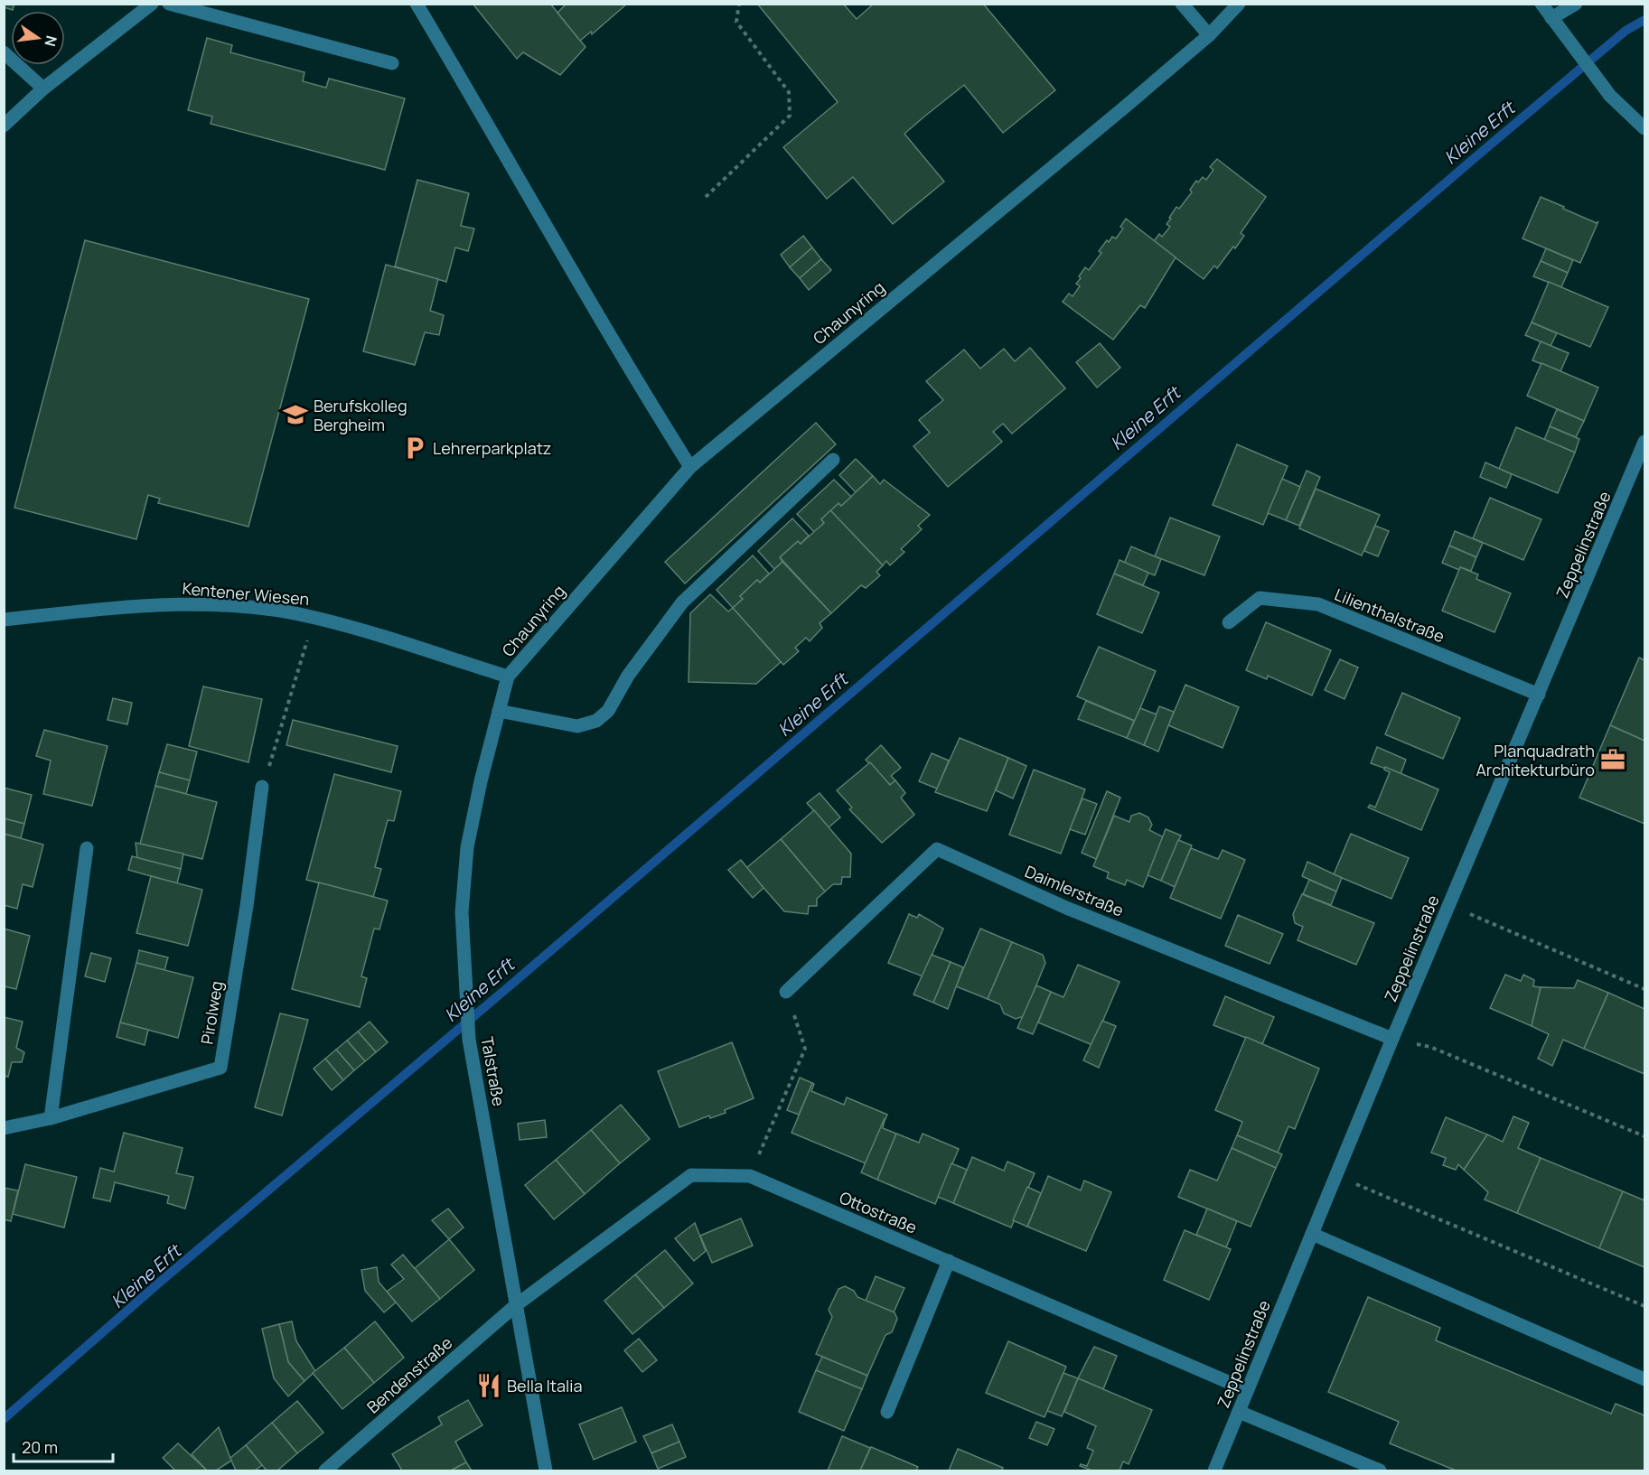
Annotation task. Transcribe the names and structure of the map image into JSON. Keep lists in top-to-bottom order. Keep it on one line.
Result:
{"streets":{"street":["Chaunyring","Zeppelinstraße","Kentener Wiesen","Lilienthalstraße","Daimlerstraße","Pirolweg","Talstraße","Ottostraße","Bendenstraße"]},"crossings":[["Chaunyring","Kentener Wiesen"],["Chaunyring","Talstraße"],["Zeppelinstraße","Lilienthalstraße"],["Zeppelinstraße","Daimlerstraße"],["Zeppelinstraße","Ottostraße"],["Kentener Wiesen","Talstraße"],["Talstraße","Ottostraße"],["Talstraße","Bendenstraße"],["Ottostraße","Bendenstraße"]],"water":["Kleine Erft"],"places":{"school or university":["Berufskolleg Bergheim"],"parking":["Lehrerparkplatz"],"office":["Planquadrath Architekturbüro"],"restaurant":["Bella Italia"]},"scale_bar":"20 m","north":"right"}
